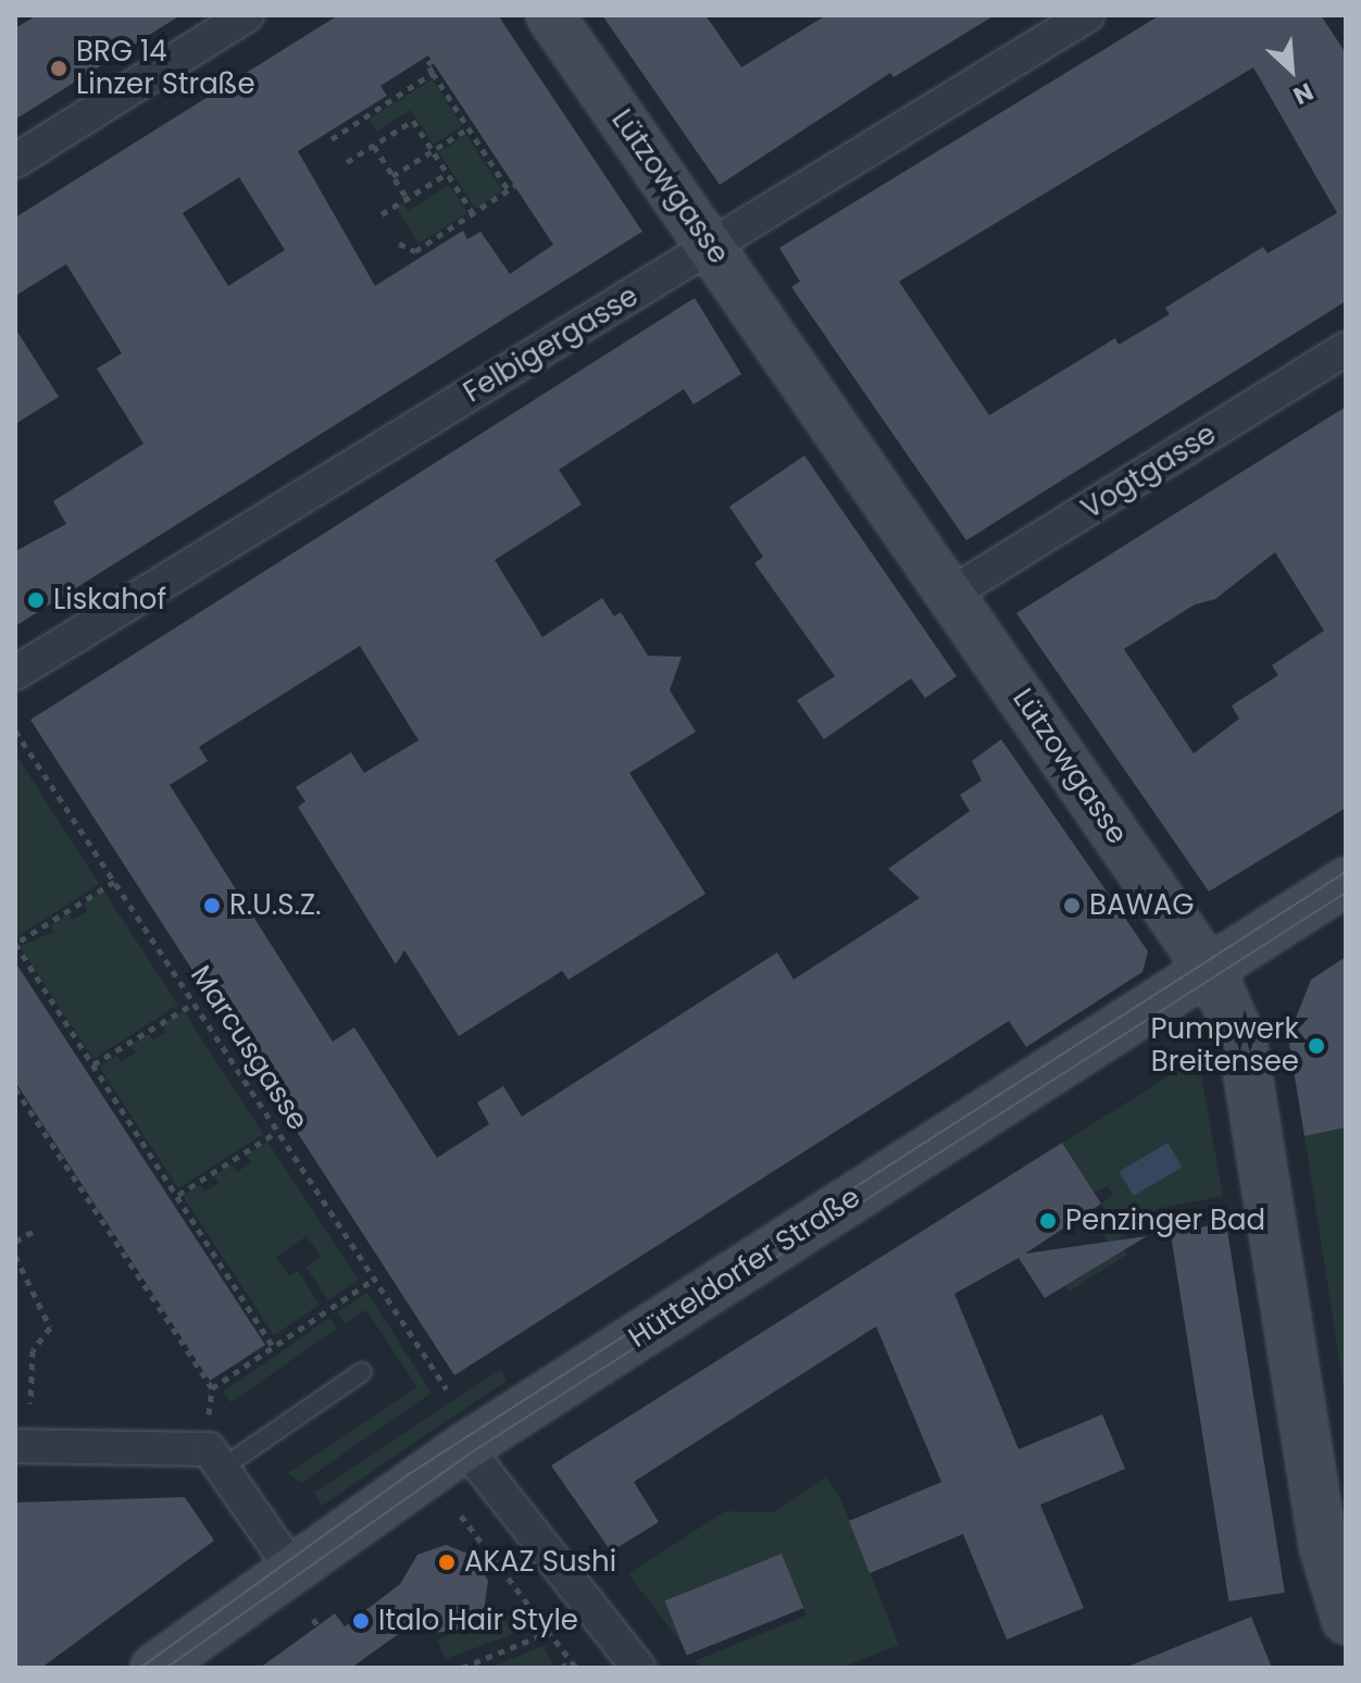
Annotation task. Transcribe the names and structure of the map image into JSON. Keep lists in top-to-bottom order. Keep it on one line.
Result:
{"streets":{"street":["Lützowgasse","Felbigergasse","Vogtgasse","Hütteldorfer Straße"],"path":["Marcusgasse"]},"crossings":[["Lützowgasse","Felbigergasse"],["Lützowgasse","Vogtgasse"],["Lützowgasse","Hütteldorfer Straße"]],"places":["BRG 14 Linzer Straße","Liskahof","R.U.S.Z.","BAWAG","Pumpwerk Breitensee","Penzinger Bad","AKAZ Sushi","Italo Hair Style"],"north":"bottom right"}
